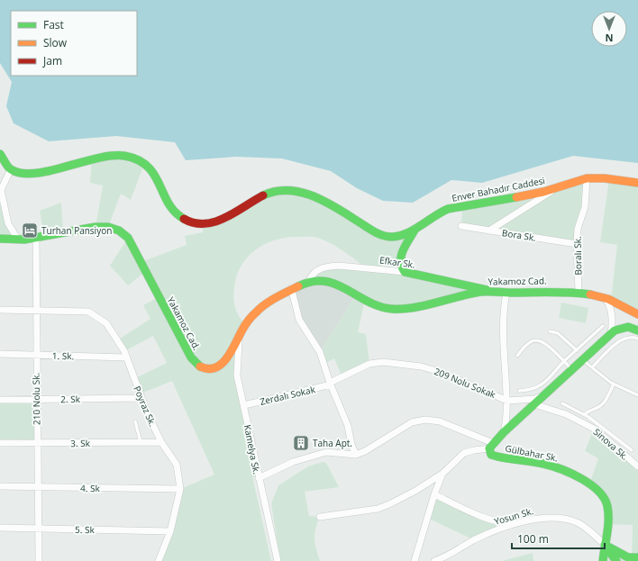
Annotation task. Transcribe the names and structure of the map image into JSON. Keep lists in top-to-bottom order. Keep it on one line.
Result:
{"streets":{"street":["Enver Bahadır Caddesi","Bora Sk.","Boralı Sk.","Efkar Sk.","Yakamoz Cad.","1. Sk.","209 Nolu Sokak","Zerdalı Sokak","210 Nolu Sk.","2. Sk","Poyraz Sk.","3. Sk","Sinova Sk.","Kamelya Sk.","Gülbahar Sk.","4. Sk","Yosun Sk.","5. Sk"]},"crossings":[["Enver Bahadır Caddesi","Boralı Sk."],["Bora Sk.","Boralı Sk."],["Boralı Sk.","Yakamoz Cad."],["Efkar Sk.","Yakamoz Cad."],["Yakamoz Cad.","210 Nolu Sk."],["Yakamoz Cad.","Kamelya Sk."],["1. Sk.","210 Nolu Sk."],["1. Sk.","Poyraz Sk."],["209 Nolu Sokak","Zerdalı Sokak"],["Zerdalı Sokak","Kamelya Sk."],["210 Nolu Sk.","2. Sk"],["210 Nolu Sk.","Poyraz Sk."],["210 Nolu Sk.","3. Sk"],["210 Nolu Sk.","4. Sk"],["210 Nolu Sk.","5. Sk"],["2. Sk","Poyraz Sk."],["Poyraz Sk.","3. Sk"],["Poyraz Sk.","4. Sk"],["Poyraz Sk.","5. Sk"],["Sinova Sk.","Gülbahar Sk."],["Gülbahar Sk.","Yosun Sk."]],"places":{"hotel":["Turhan Pansiyon"],"building":["Taha Apt."]},"legend":["Fast","Slow","Jam"],"scale_bar":"100 m","north":"bottom"}
